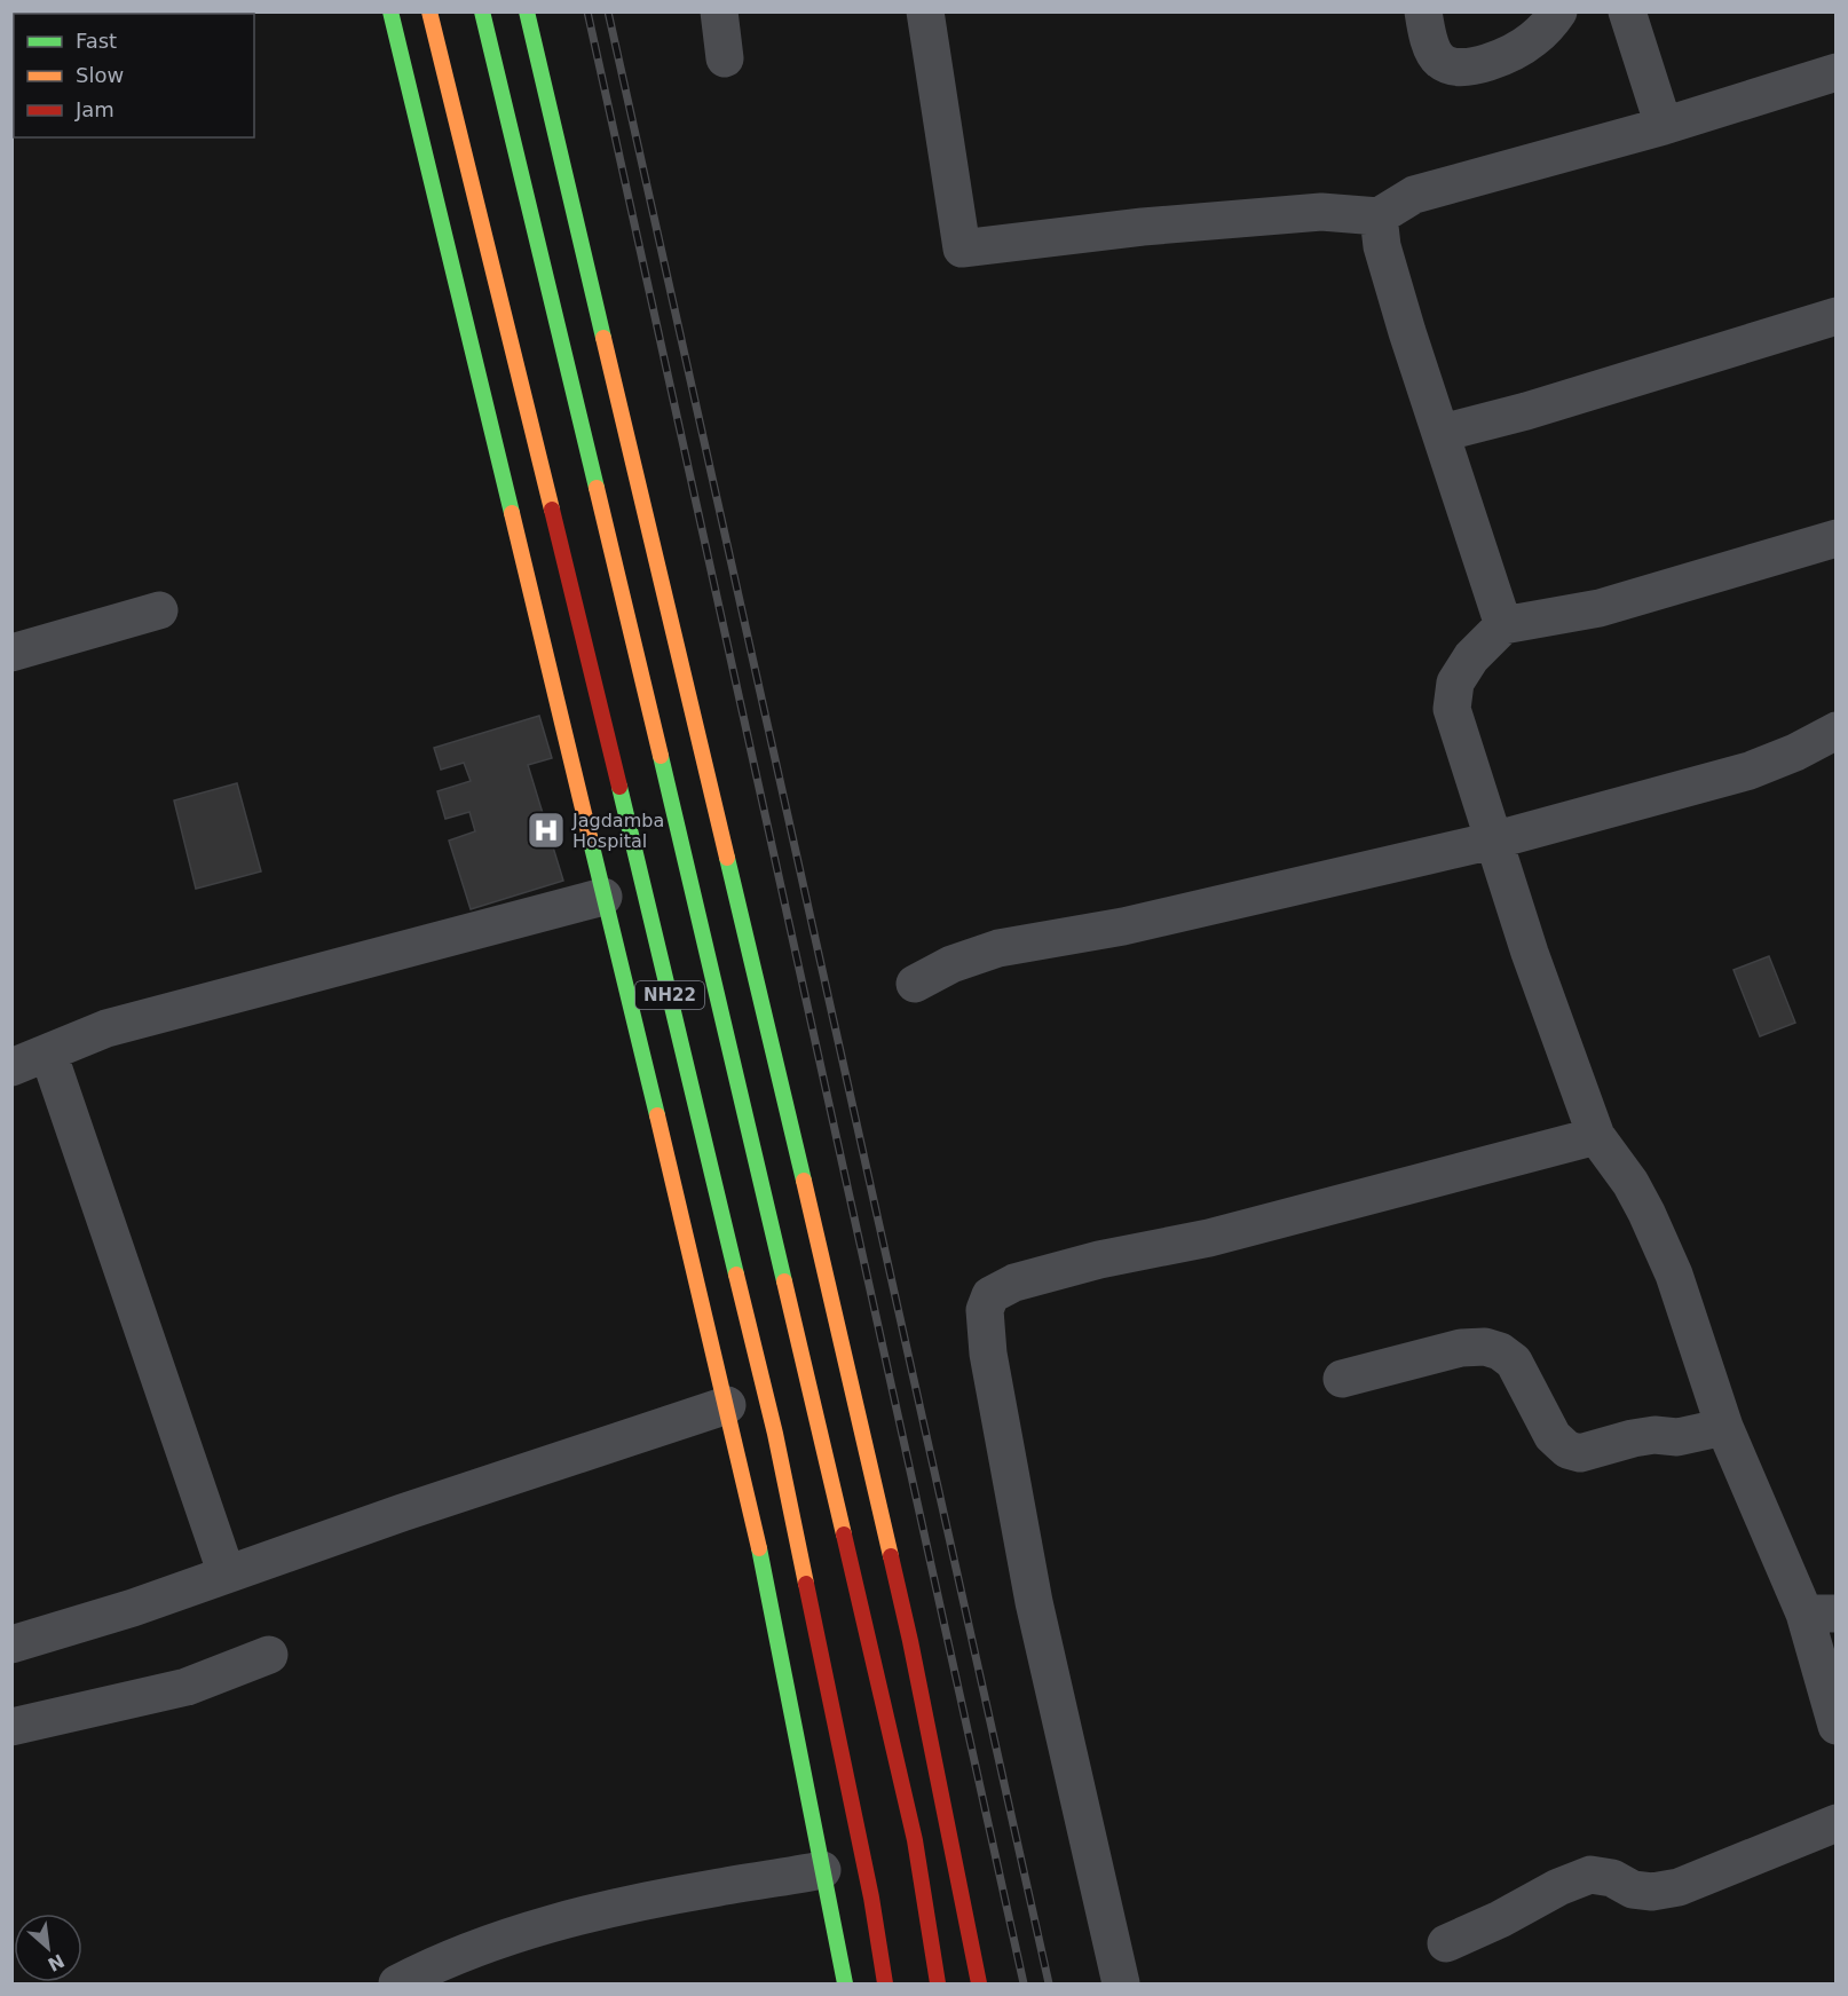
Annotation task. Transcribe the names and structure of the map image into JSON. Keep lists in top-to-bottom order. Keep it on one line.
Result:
{"streets":{"main road":["NH22"]},"places":{"hospital":["Jagdamba Hospital"]},"legend":["Fast","Slow","Jam"],"north":"bottom right"}
